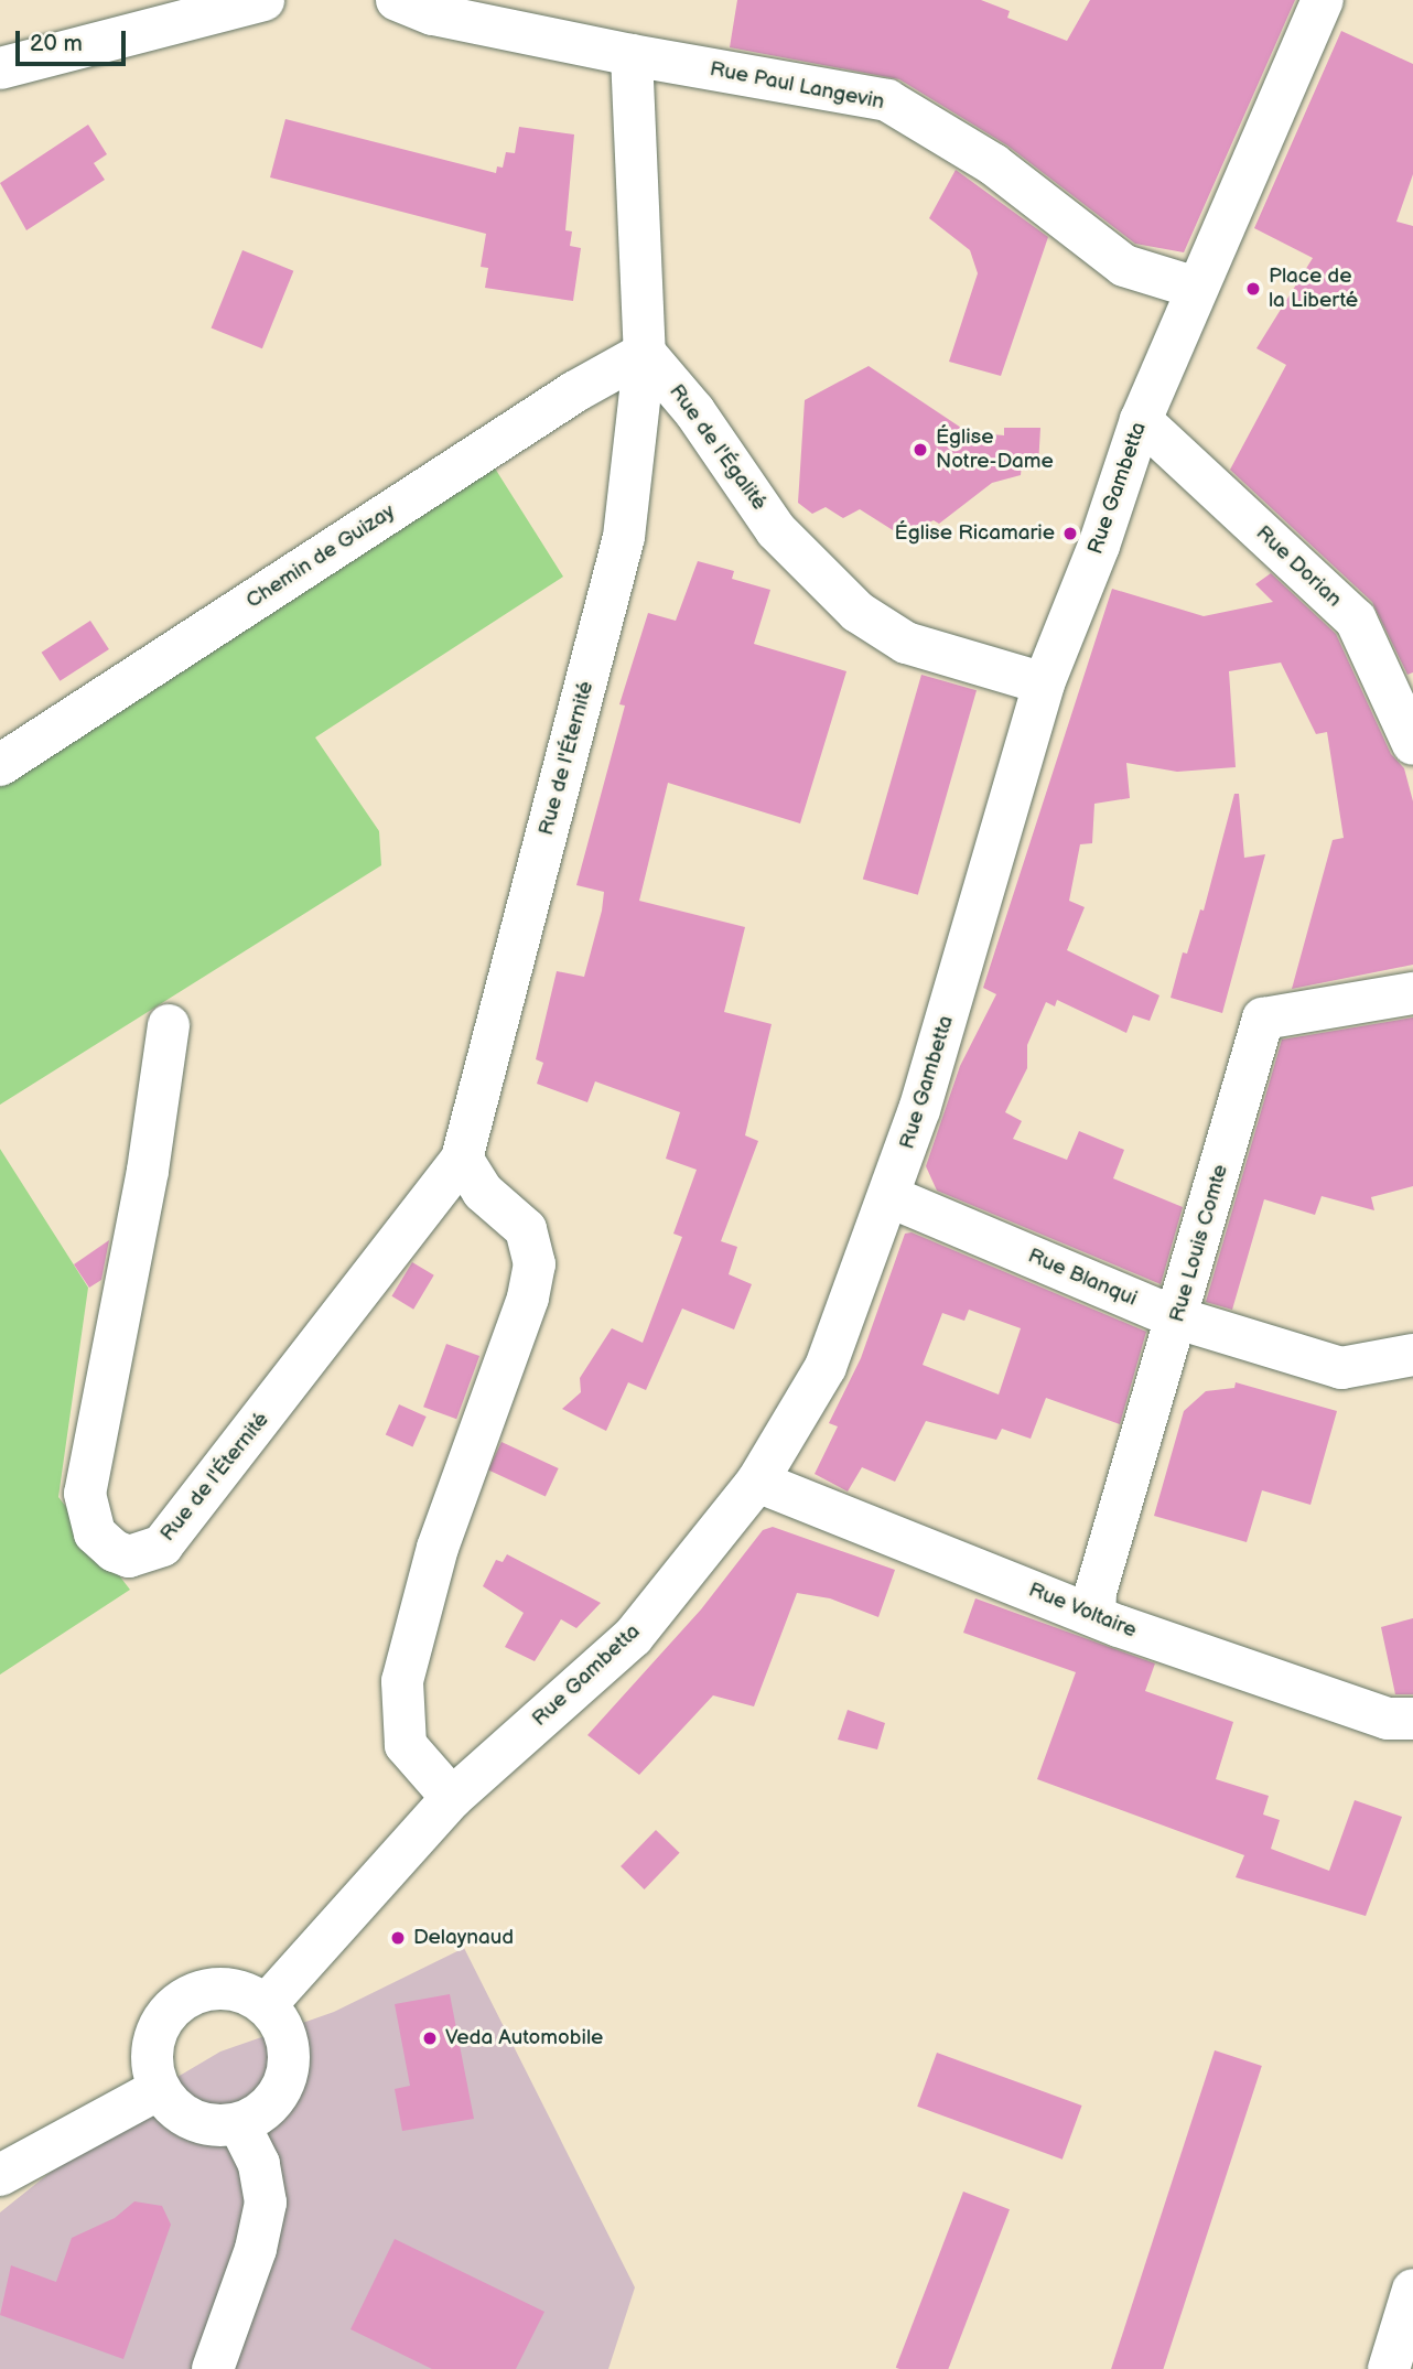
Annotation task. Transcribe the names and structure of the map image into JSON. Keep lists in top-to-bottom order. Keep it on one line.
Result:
{"streets":{"street":["Rue Paul Langevin","Rue de l'Égalité","Rue Gambetta","Chemin de Guizay","Rue Dorian","Rue de l'Éternité","Rue Louis Comte","Rue Blanqui","Rue Voltaire"]},"crossings":[["Rue Paul Langevin","Rue Gambetta"],["Rue de l'Égalité","Rue Gambetta"],["Rue de l'Égalité","Chemin de Guizay"],["Rue de l'Égalité","Rue de l'Éternité"],["Rue Gambetta","Rue Dorian"],["Rue Gambetta","Rue Blanqui"],["Rue Gambetta","Rue Voltaire"],["Chemin de Guizay","Rue de l'Éternité"],["Rue Louis Comte","Rue Blanqui"],["Rue Louis Comte","Rue Voltaire"]],"places":["Place de la Liberté","Église Notre-Dame","Église Ricamarie","Delaynaud","Veda Automobile"],"scale_bar":"20 m"}
